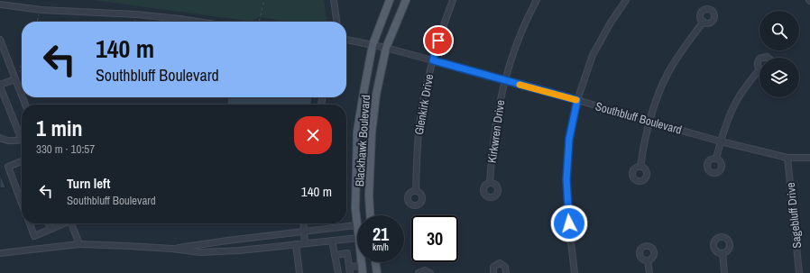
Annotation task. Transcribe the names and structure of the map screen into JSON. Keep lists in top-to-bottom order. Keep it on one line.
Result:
{"streets":{"main road":["Blackhawk Boulevard"],"street":["Glenkirk Drive","Southbluff Boulevard","Kirkwren Drive","Sagebluff Drive"]},"crossings":[["Glenkirk Drive","Southbluff Boulevard"],["Southbluff Boulevard","Kirkwren Drive"],["Southbluff Boulevard","Blackhawk Boulevard"],["Southbluff Boulevard","Sagebluff Drive"]],"page":{"turn":["140 m","Southbluff Boulevard"],"heading":["1 min","330 m · 10:57"],"list":[{"name":"Turn left","note":"Southbluff Boulevard","value":"140 m"}],"speed":"21 km/h","limit":"30"}}
